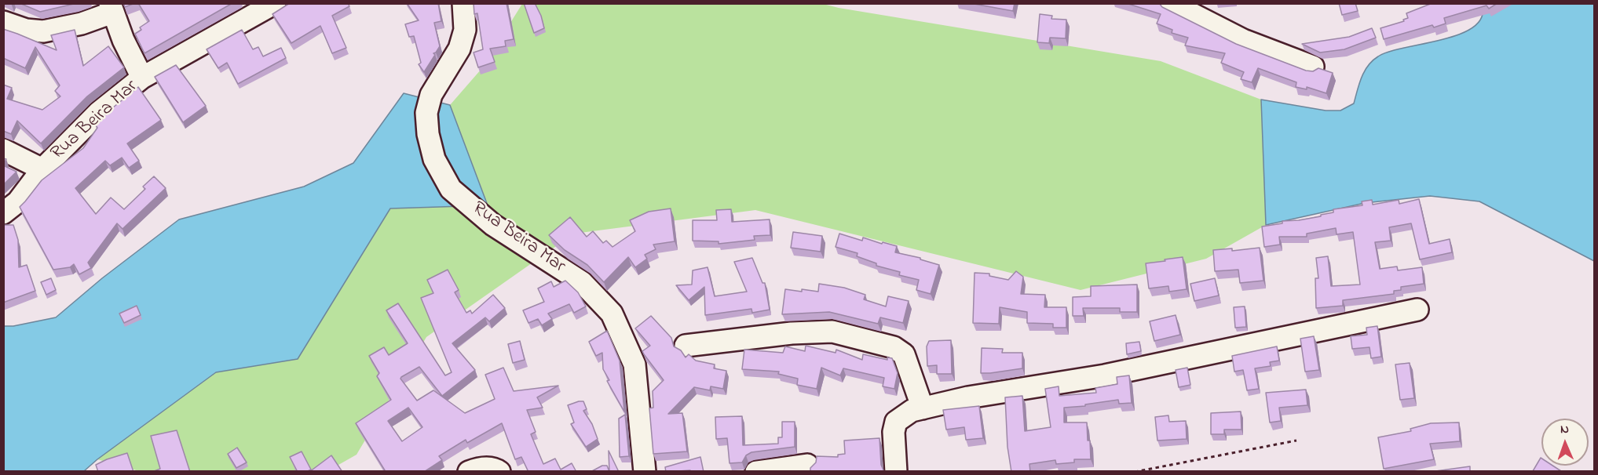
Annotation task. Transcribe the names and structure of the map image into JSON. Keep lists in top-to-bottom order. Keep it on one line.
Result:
{"streets":{"street":["Rua Beira Mar"]},"north":"top"}
